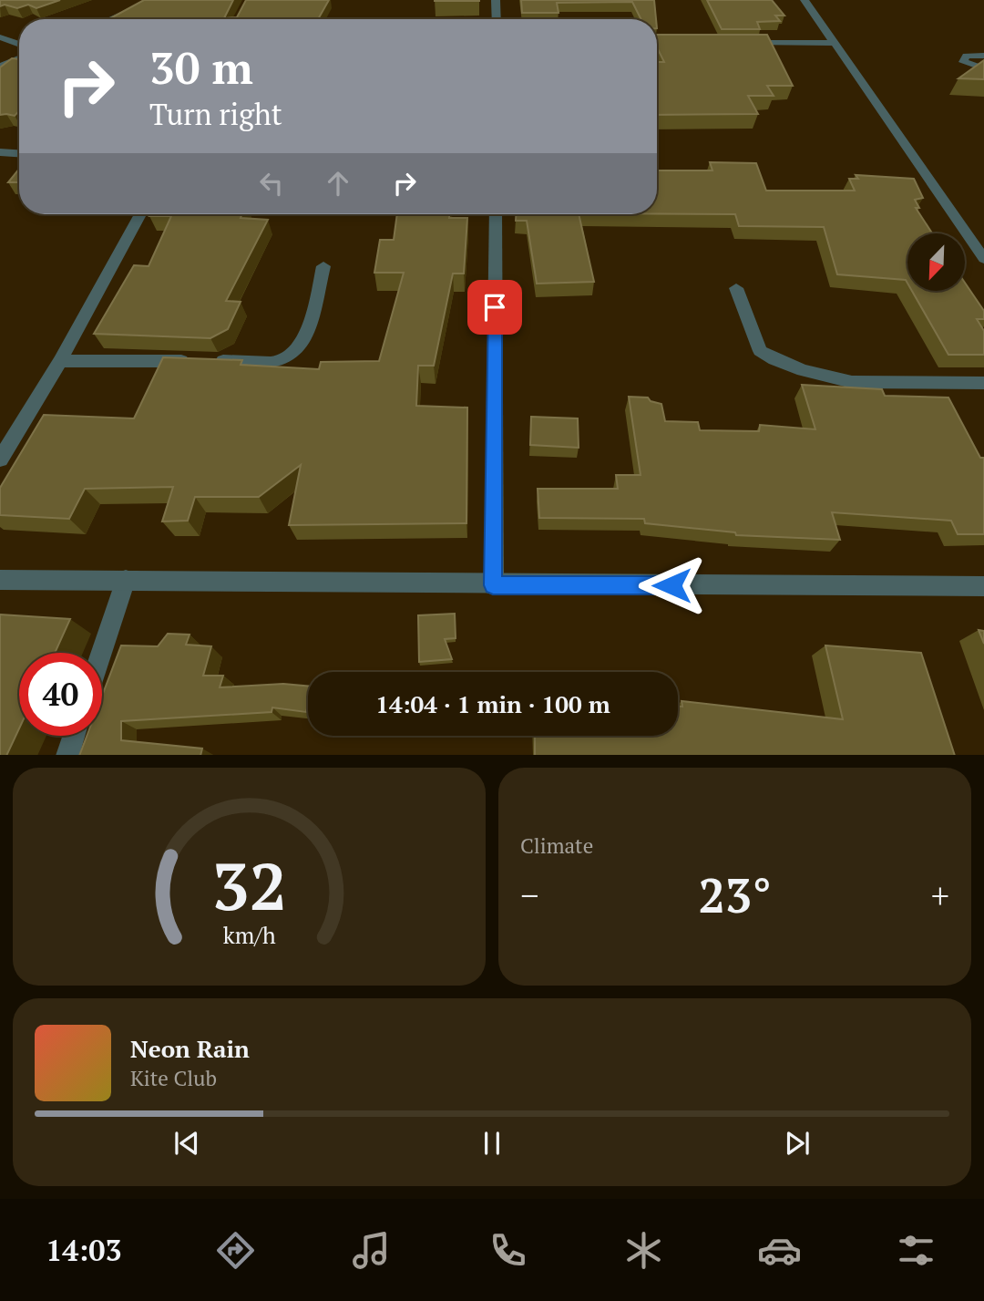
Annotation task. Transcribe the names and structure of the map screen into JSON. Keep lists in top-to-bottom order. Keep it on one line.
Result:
{"north":"bottom left","page":{"turn":["30 m","Turn right"],"limit":"40","trip":"14:04 · 1 min · 100 m","tile":"Climate","heat":["−","23°","+"],"song":["Neon Rain","Kite Club"],"tabs":"14:03","gauge":["32","km/h"]}}
